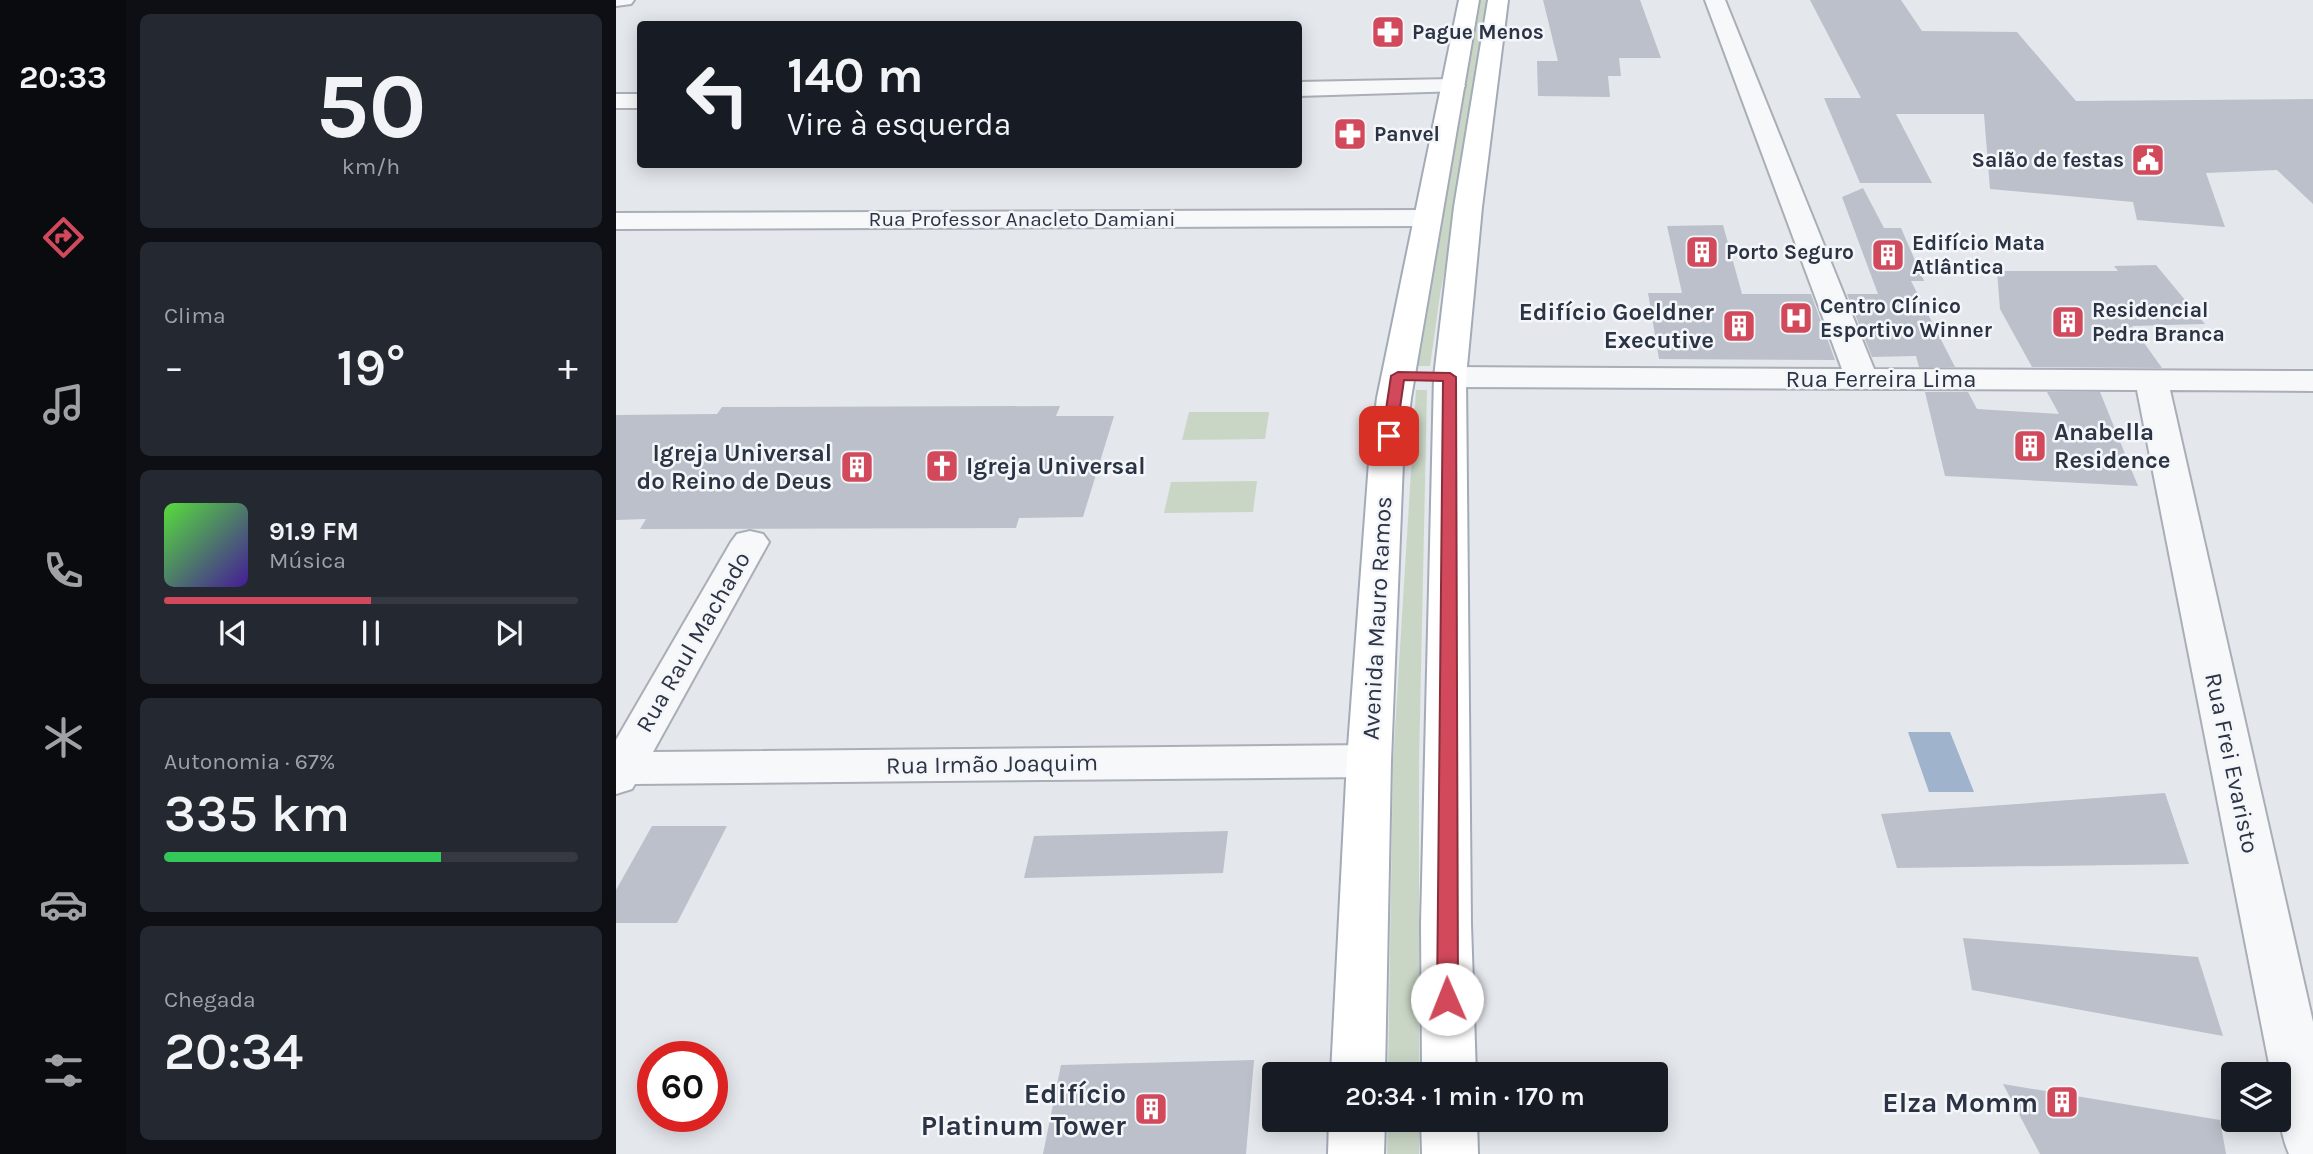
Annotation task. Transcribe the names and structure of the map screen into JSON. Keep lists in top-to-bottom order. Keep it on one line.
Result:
{"streets":{"main road":["Avenida Mauro Ramos"],"street":["Rua Professor Anacleto Damiani","Rua Ferreira Lima","Rua Raul Machado","Rua Frei Evaristo","Rua Irmão Joaquim"]},"crossings":[["Rua Professor Anacleto Damiani","Avenida Mauro Ramos"],["Rua Ferreira Lima","Rua Frei Evaristo"],["Avenida Mauro Ramos","Rua Irmão Joaquim"],["Rua Raul Machado","Rua Irmão Joaquim"]],"places":{"pharmacy":["Pague Menos","Panvel"],"public building":["Salão de festas"],"building":["Porto Seguro","Edifício Mata Atlântica","Residencial Pedra Branca","Edifício Goeldner Executive","Anabella Residence","Igreja Universal do Reino de Deus","Elza Momm","Edifício Platinum Tower"],"hospital":["Centro Clínico Esportivo Winner"],"church":["Igreja Universal"]},"page":{"tabs":"20:33","tile":[["50","km/h"],"Clima",["Autonomia · 67%","335 km"],["Chegada","20:34"]],"turn":["140 m","Vire à esquerda"],"heat":["−","19°","+"],"song":["91.9 FM","Música"],"limit":"60","trip":"20:34 · 1 min · 170 m"}}
